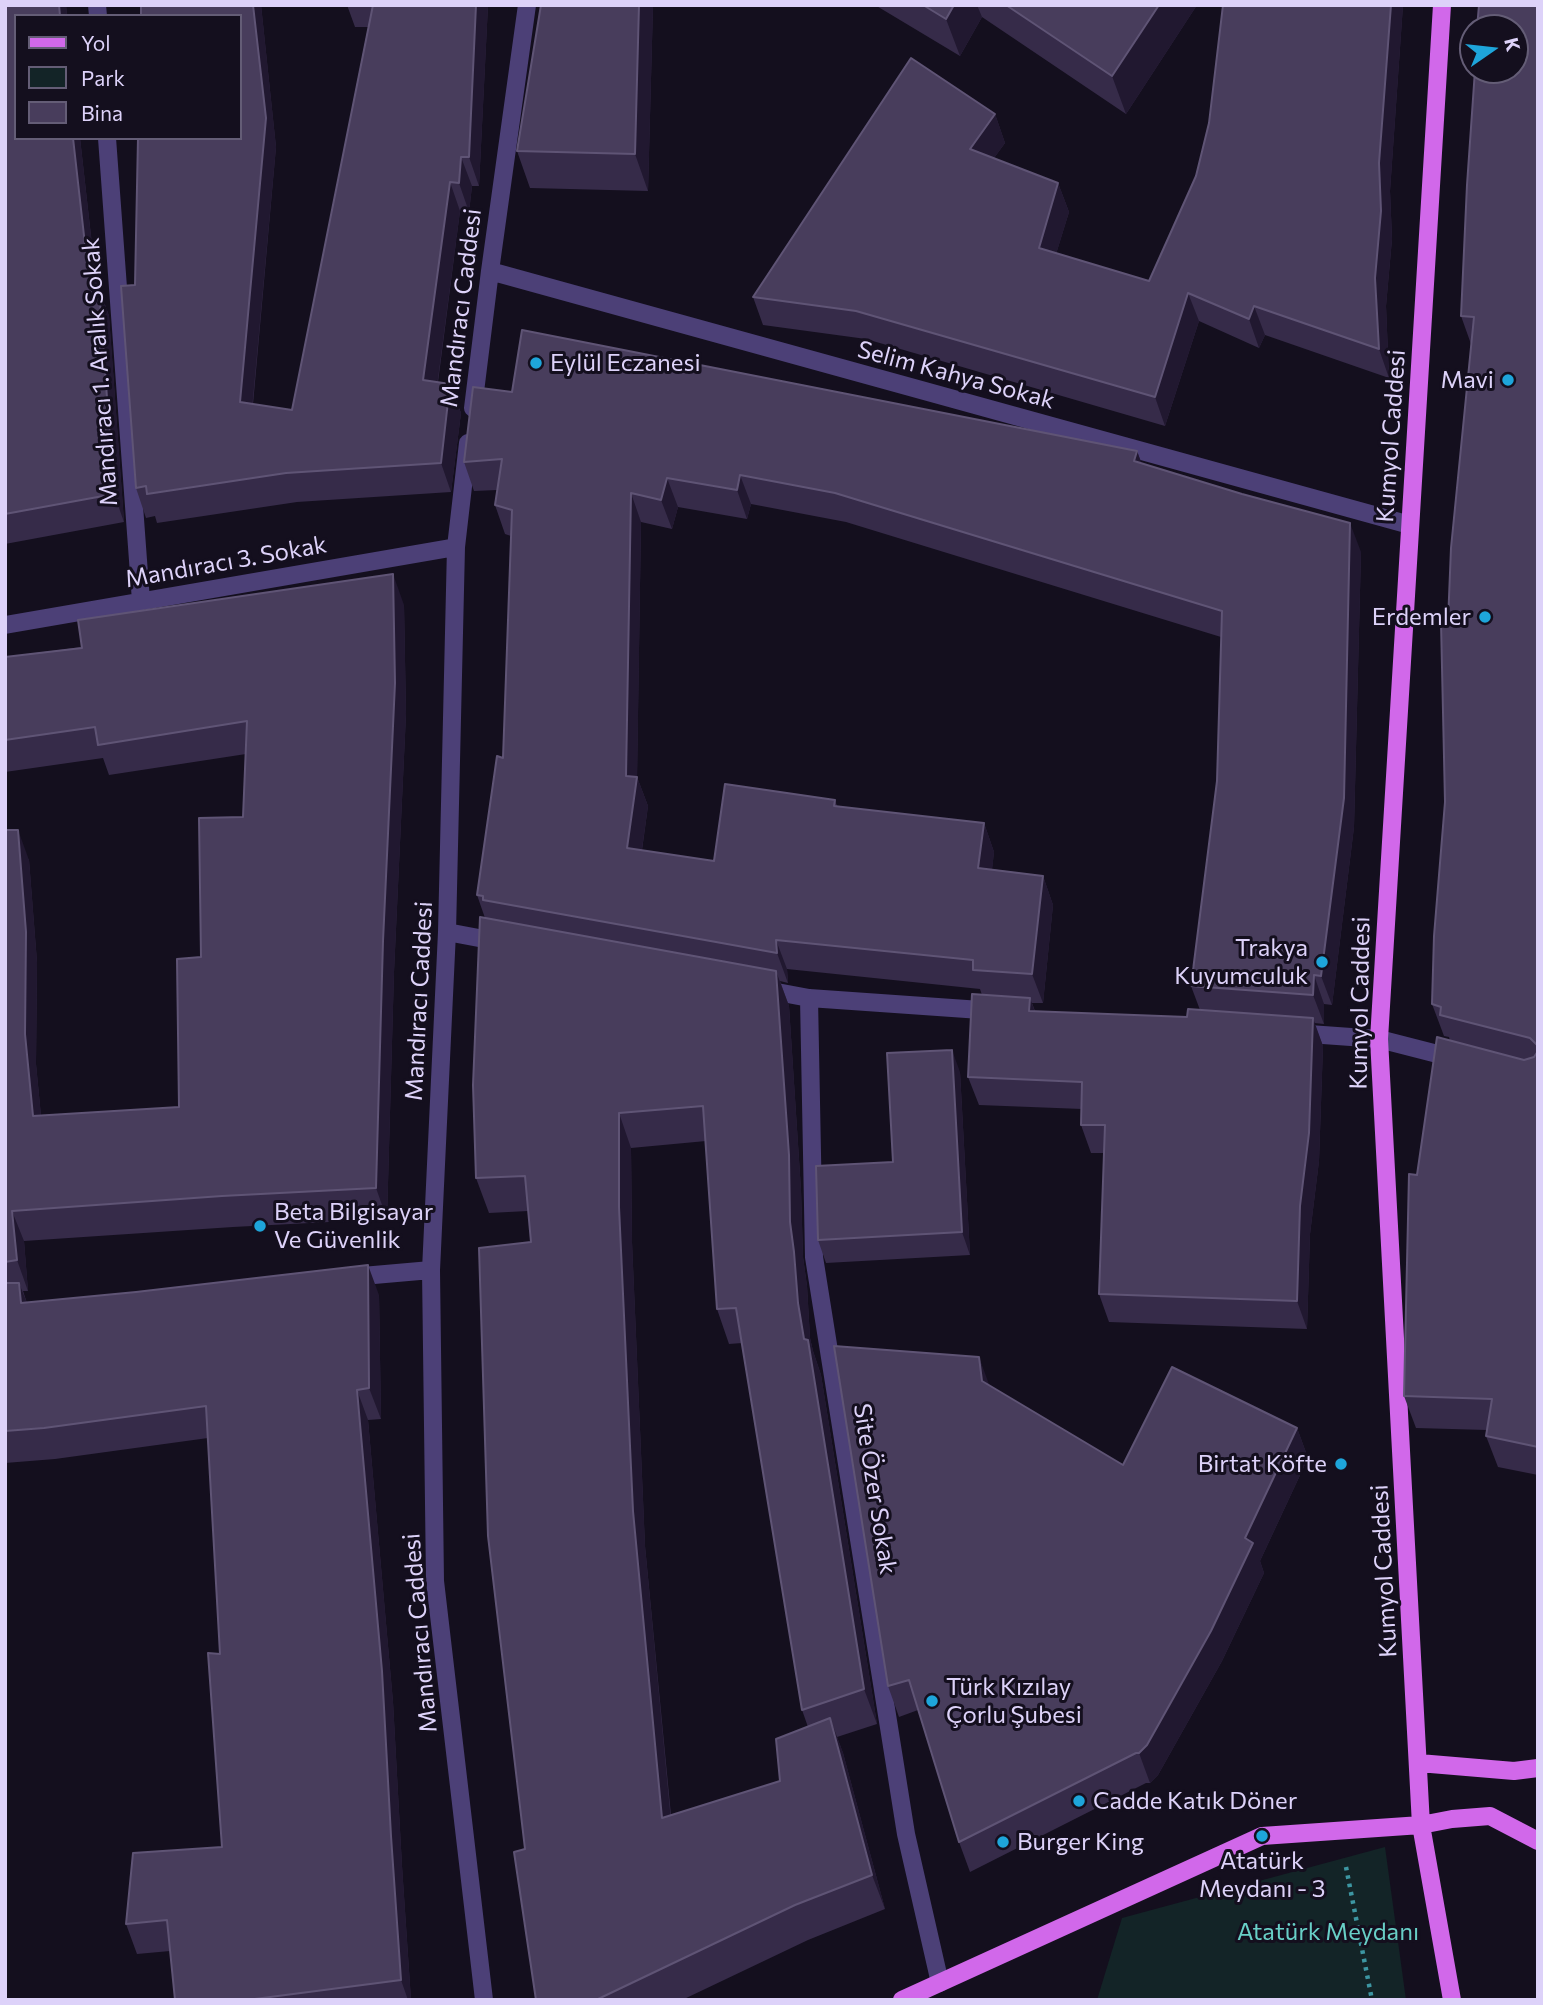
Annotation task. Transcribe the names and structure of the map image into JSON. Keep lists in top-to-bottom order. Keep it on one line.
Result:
{"streets":{"main road":["Kumyol Caddesi"],"street":["Mandıracı Caddesi","Mandıracı 1. Aralık Sokak","Selim Kahya Sokak","Mandıracı 3. Sokak","Site Özer Sokak"]},"crossings":[["Mandıracı Caddesi","Selim Kahya Sokak"],["Mandıracı Caddesi","Mandıracı 3. Sokak"],["Mandıracı 1. Aralık Sokak","Mandıracı 3. Sokak"],["Selim Kahya Sokak","Kumyol Caddesi"]],"parks":["Atatürk Meydanı"],"places":["Eylül Eczanesi","Mavi","Erdemler","Trakya Kuyumculuk","Beta Bilgisayar Ve Güvenlik","Birtat Köfte","Türk Kızılay Çorlu Şubesi","Cadde Katık Döner","Atatürk Meydanı - 3","Burger King"],"legend":["Yol","Park","Bina"],"north":"right"}
